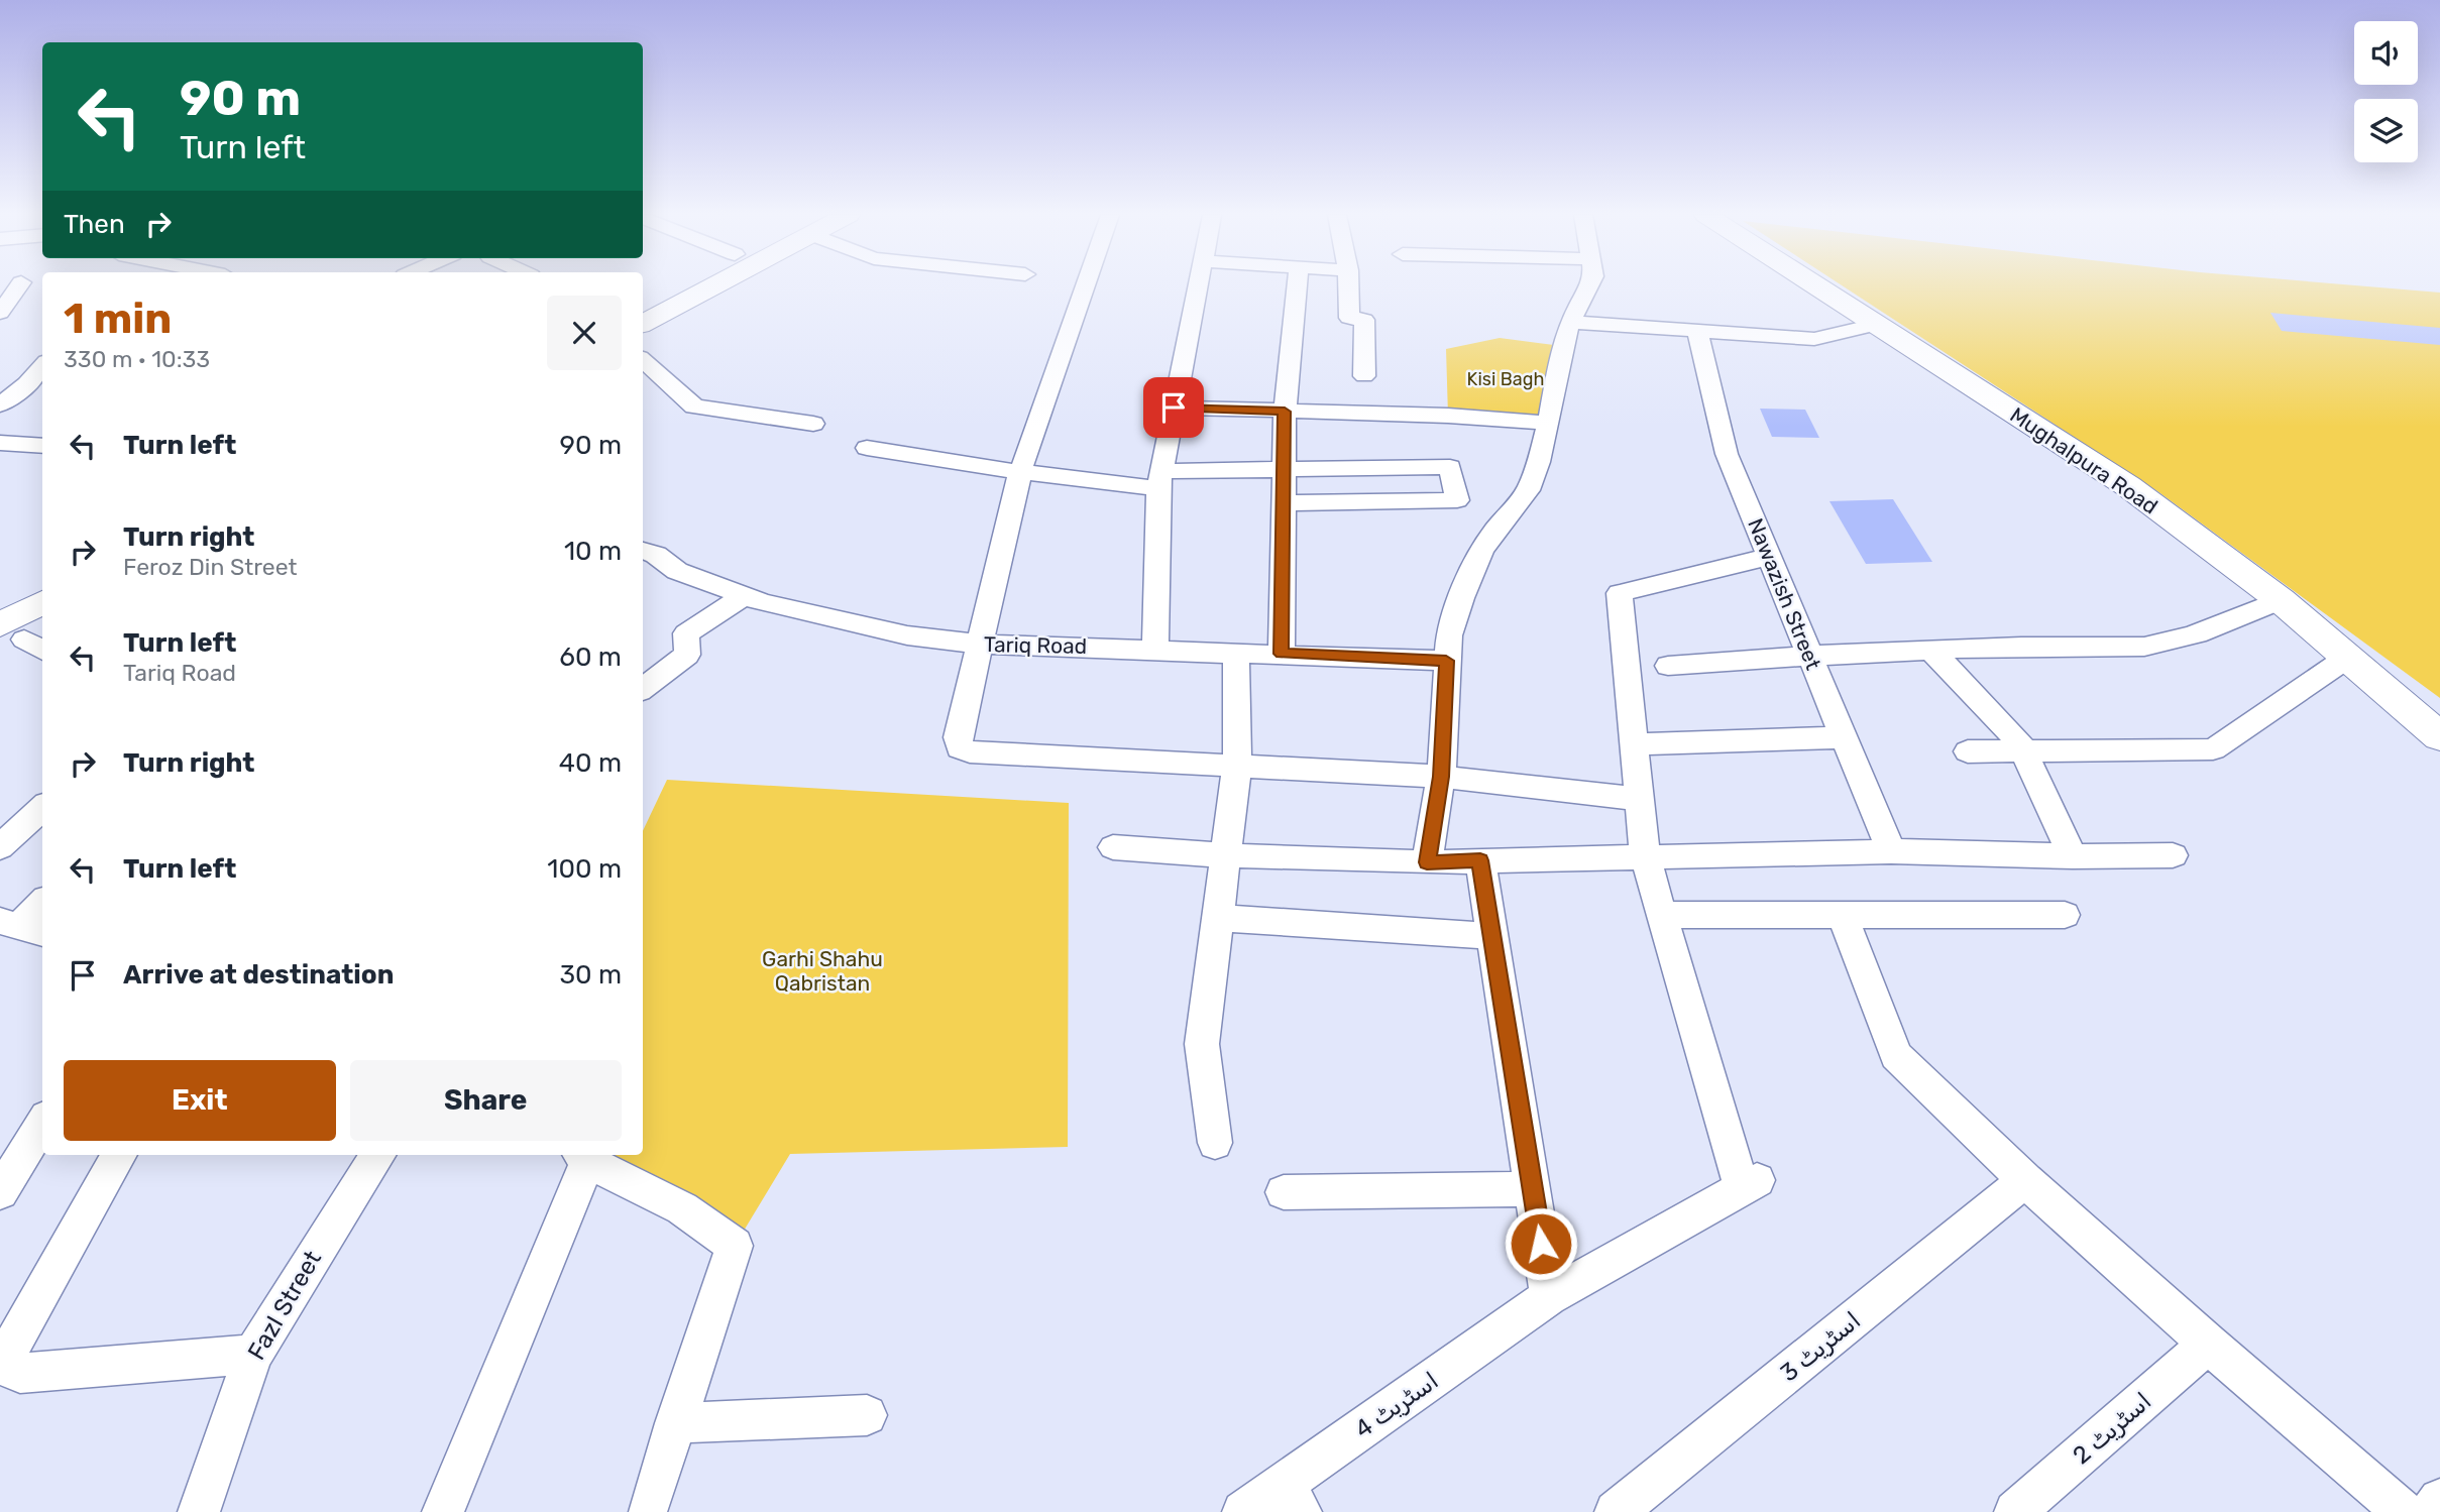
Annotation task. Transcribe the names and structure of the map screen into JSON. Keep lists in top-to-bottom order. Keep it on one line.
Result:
{"streets":{"main road":["Mughalpura Road"],"street":["Nawazish Street","Tariq Road","Fazl Street","اسٹریٹ 3","اسٹریٹ 4","اسٹریٹ 2"]},"parks":["Kisi Bagh","Garhi Shahu Qabristan"],"page":{"turn":["90 m","Turn left"],"then":"Then","heading":["1 min","330 m · 10:33"],"list":[{"name":"Turn left","value":"90 m"},{"name":"Turn right","note":"Feroz Din Street","value":"10 m"},{"name":"Turn left","note":"Tariq Road","value":"60 m"},{"name":"Turn right","value":"40 m"},{"name":"Turn left","value":"100 m"},{"name":"Arrive at destination","value":"30 m"}],"buttons":["Exit","Share"]}}
